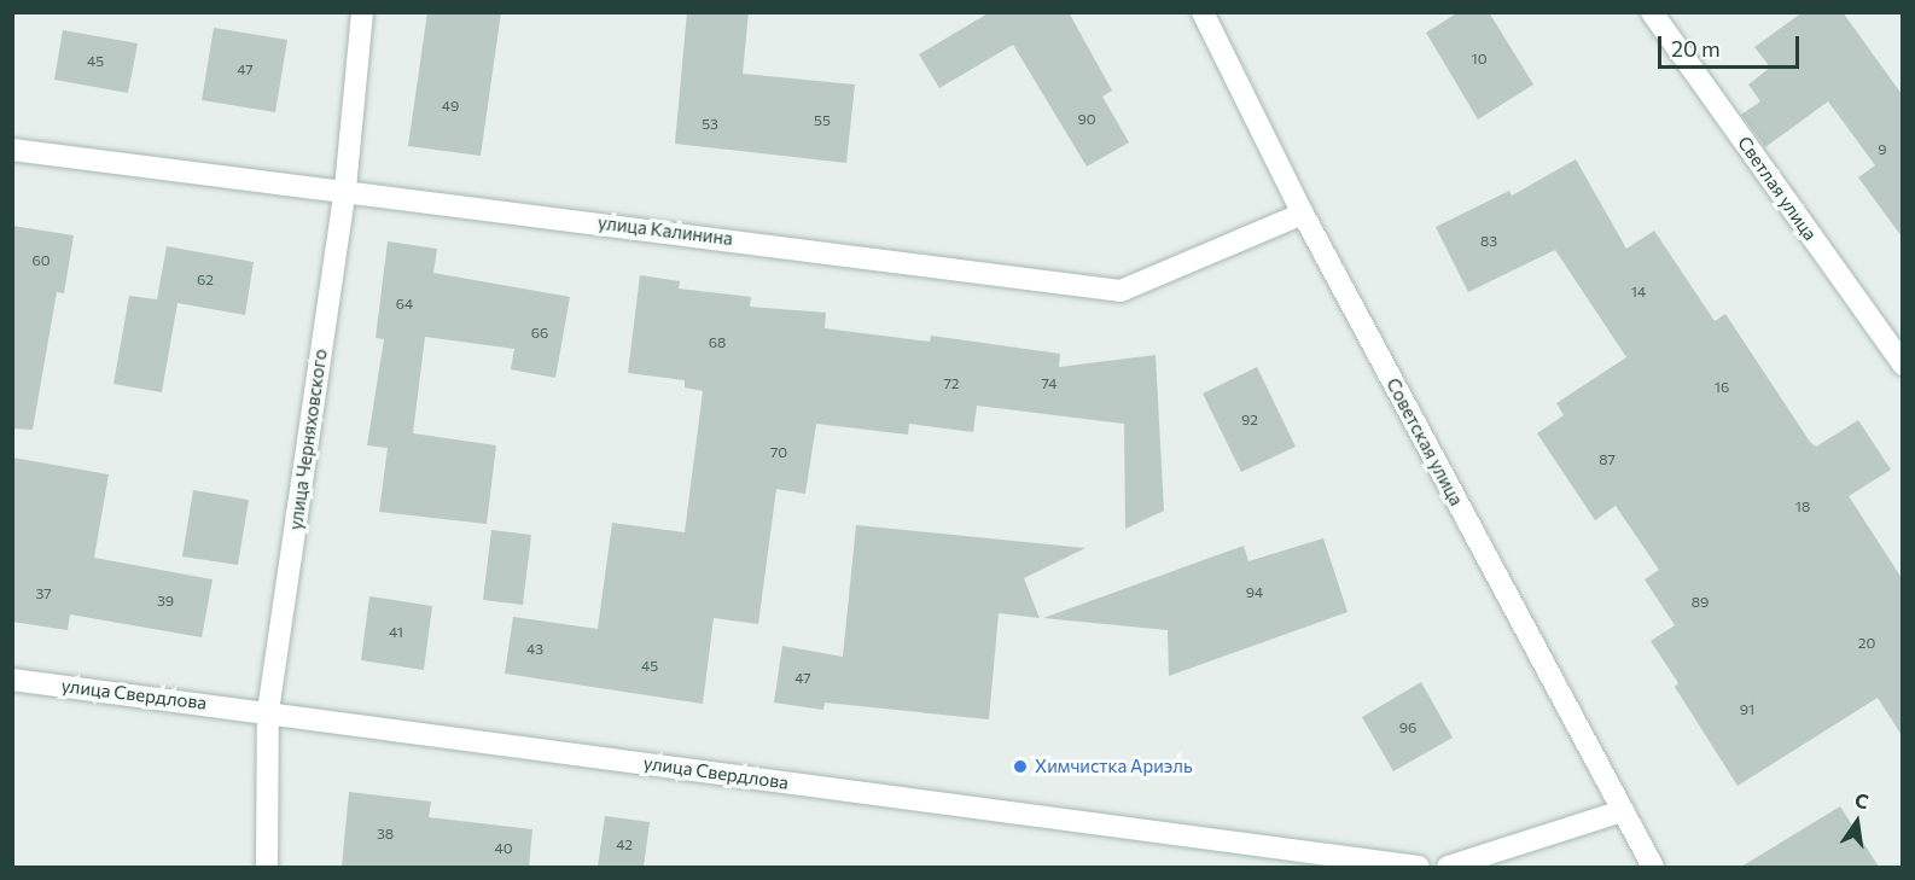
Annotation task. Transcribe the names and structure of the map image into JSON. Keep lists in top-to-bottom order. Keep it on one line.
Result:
{"streets":{"street":["Светлая улица","улица Калинина","улица Черняховского","Советская улица","улица Свердлова"]},"crossings":[["улица Калинина","улица Черняховского"],["улица Калинина","Советская улица"],["улица Черняховского","улица Свердлова"]],"places":["Химчистка Ариэль"],"house_numbers":["10","45","47","49","90","55","53","9","83","60","62","14","64","66","68","72","74","16","92","70","87","18","94","37","39","89","41","20","43","45","47","91","96","38","42","40"],"scale_bar":"20 m","north":"top"}
